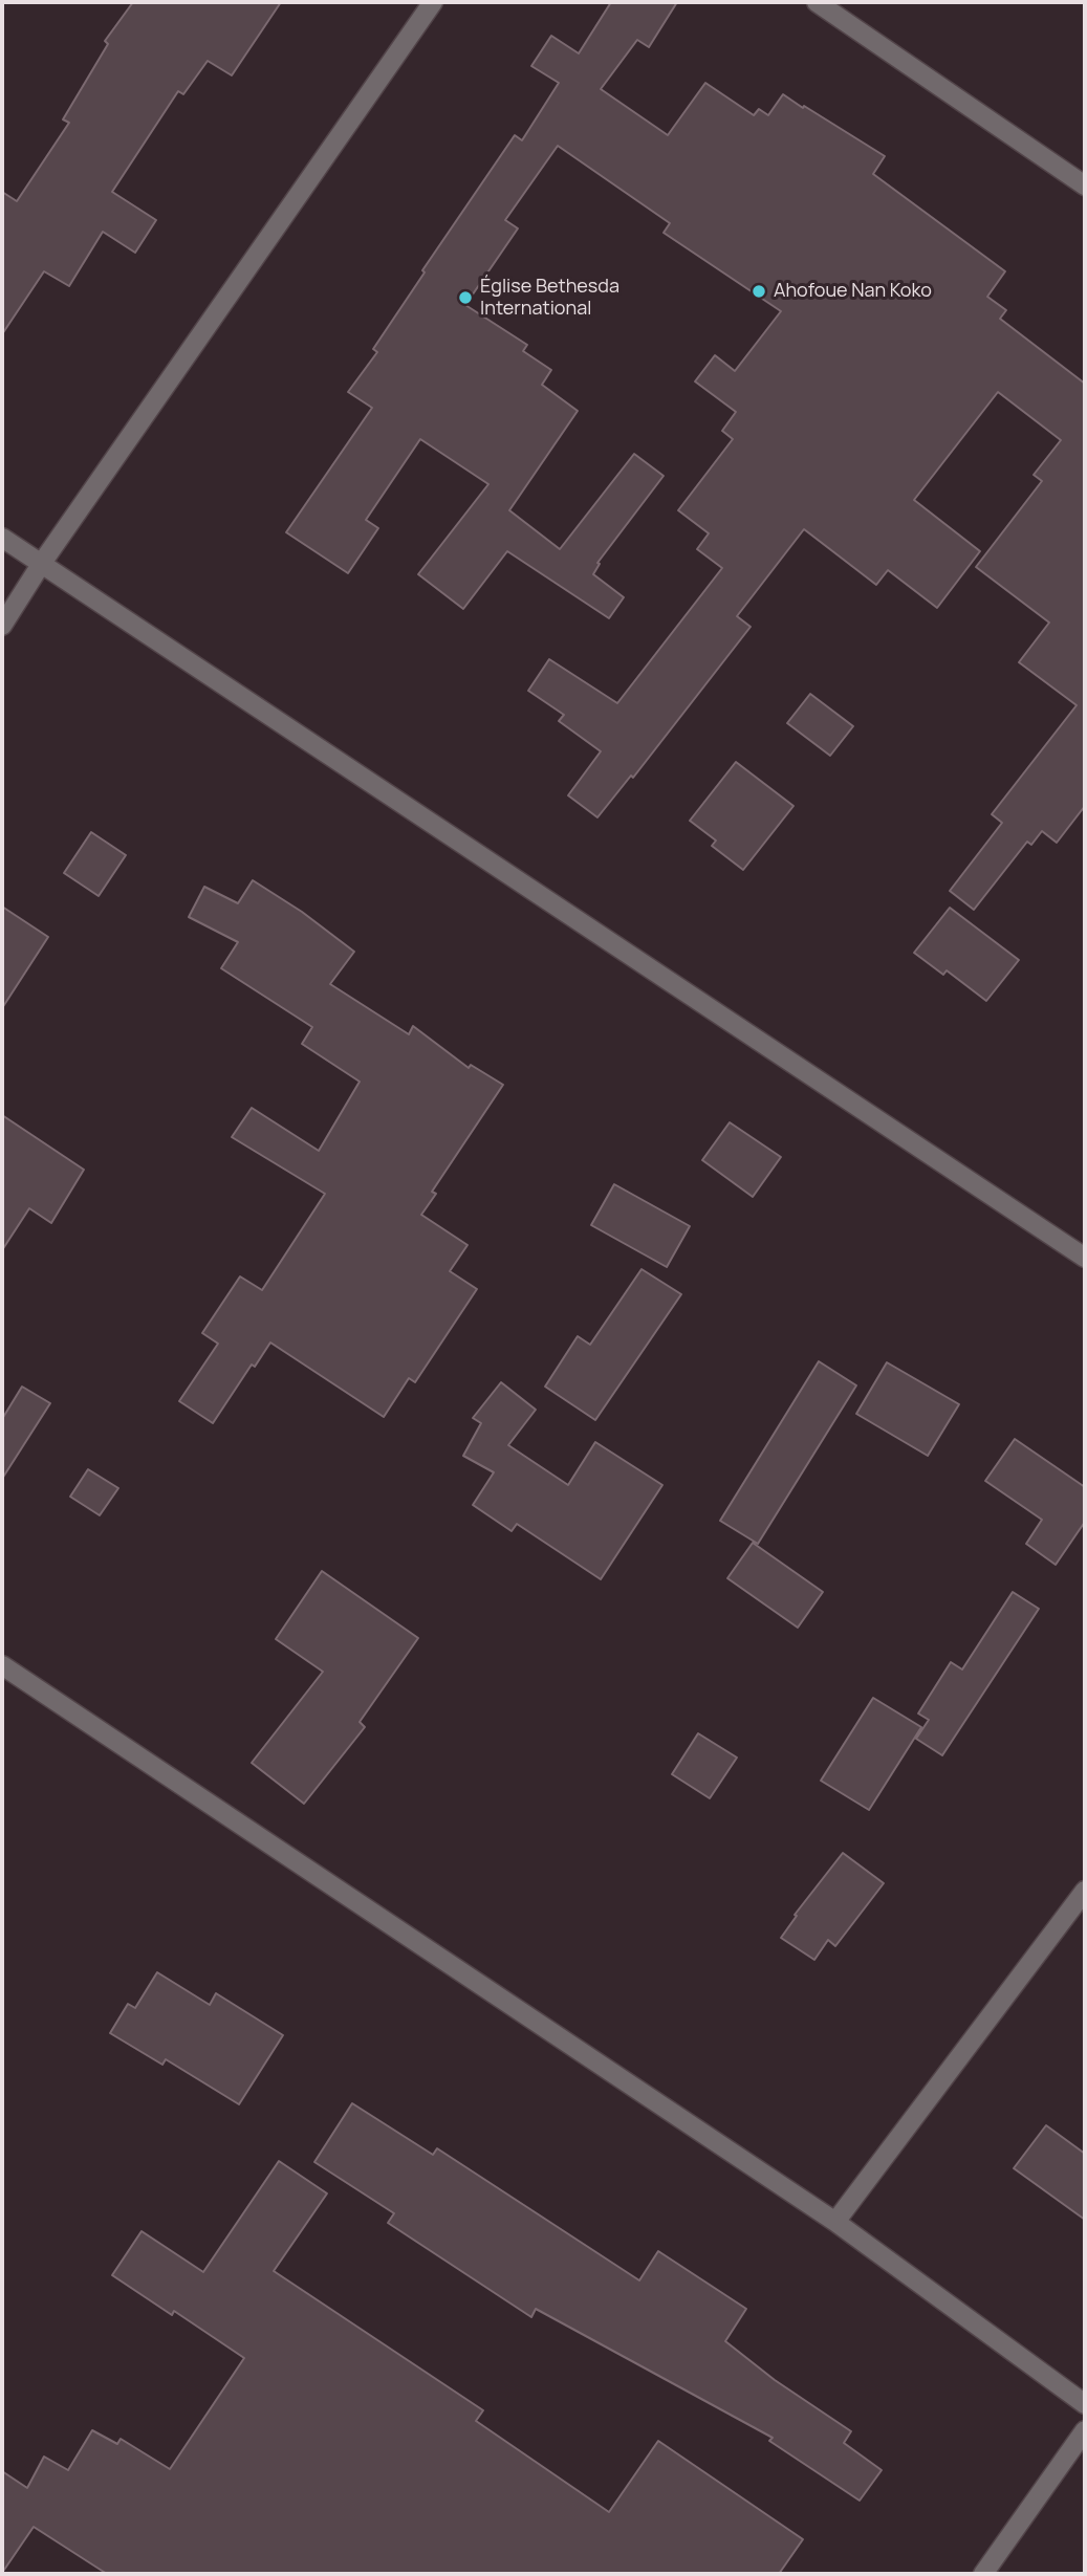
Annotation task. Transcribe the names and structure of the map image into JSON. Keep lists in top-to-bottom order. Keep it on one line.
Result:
{"places":["Ahofoue Nan Koko","Église Bethesda International"]}
